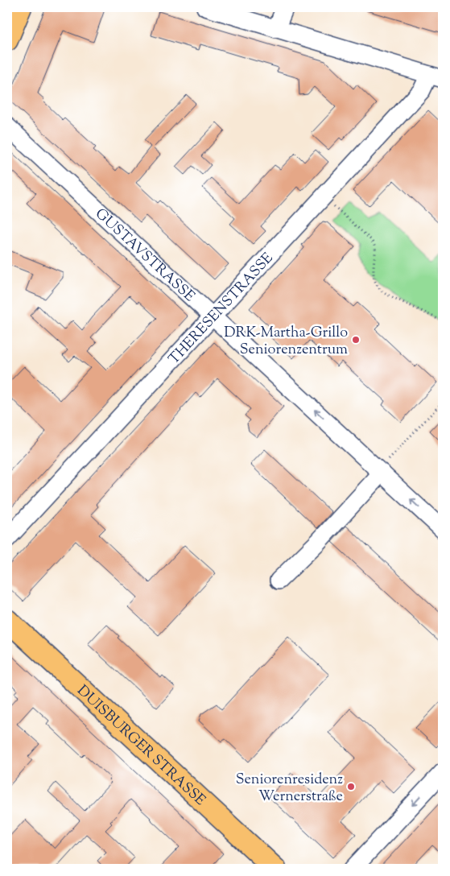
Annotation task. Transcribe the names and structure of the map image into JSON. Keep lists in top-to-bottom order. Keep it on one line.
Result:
{"streets":{"main road":["DUISBURGER STRASSE"],"street":["GUSTAVSTRASSE","THERESENSTRASSE"]},"crossings":[["GUSTAVSTRASSE","THERESENSTRASSE"]],"one_way":["GUSTAVSTRASSE"],"places":["DRK-Martha-Grillo Seniorenzentrum","Seniorenresidenz Wernerstraße"]}
